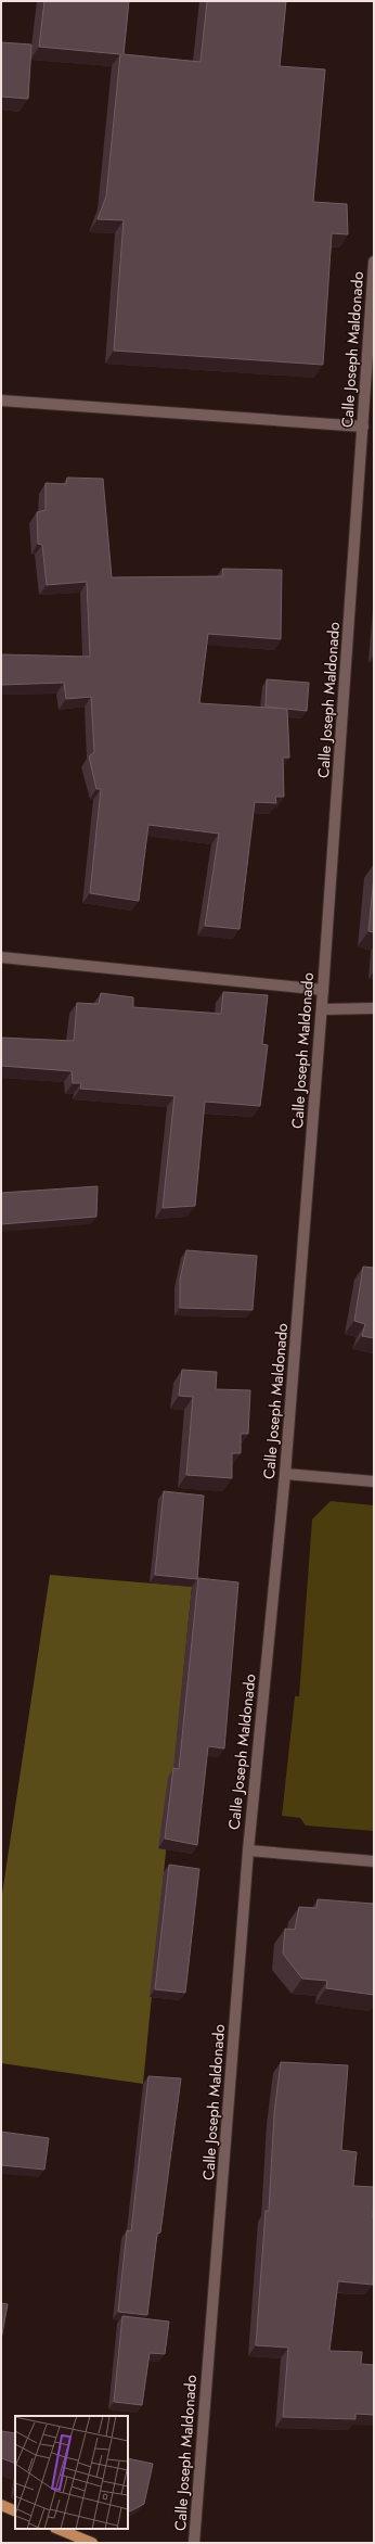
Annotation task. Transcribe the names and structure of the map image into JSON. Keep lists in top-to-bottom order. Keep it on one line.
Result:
{"streets":{"street":["Calle Joseph Maldonado"]}}
